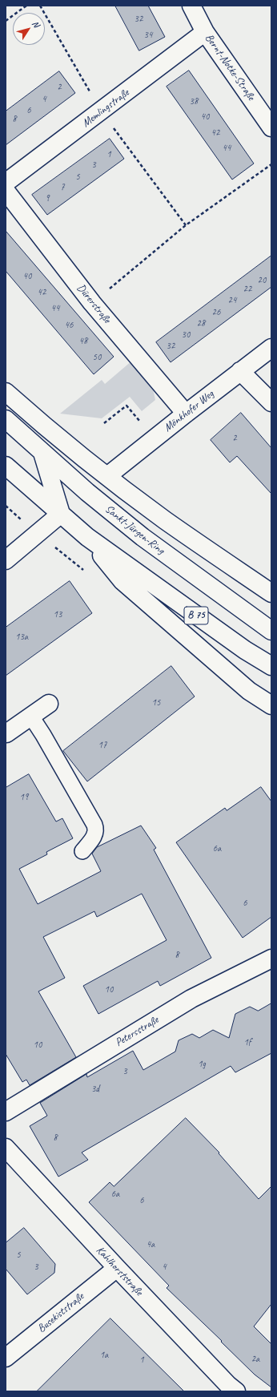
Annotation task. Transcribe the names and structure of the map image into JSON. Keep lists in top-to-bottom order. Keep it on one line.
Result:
{"streets":{"street":["Bernt-Notke-Straße","Memlingstraße","Dürerstraße","Mönkhofer Weg","Sankt-Jürgen-Ring","B 75","Petersstraße","Kahlhorststraße","Busekiststraße"]},"crossings":[["Bernt-Notke-Straße","Memlingstraße"],["Dürerstraße","Mönkhofer Weg"],["Kahlhorststraße","Busekiststraße"]],"house_numbers":["32","34","2","4","38","6","40","8","42","44","1","3","5","7","9","40","20","22","42","24","44","26","28","46","30","48","32","50","2","13","13a","15","17","19","6a","6","8","10","1f","10","1g","3","3d","8","6a","6","4a","5","3","4","1a","2a","1"],"north":"top right"}
